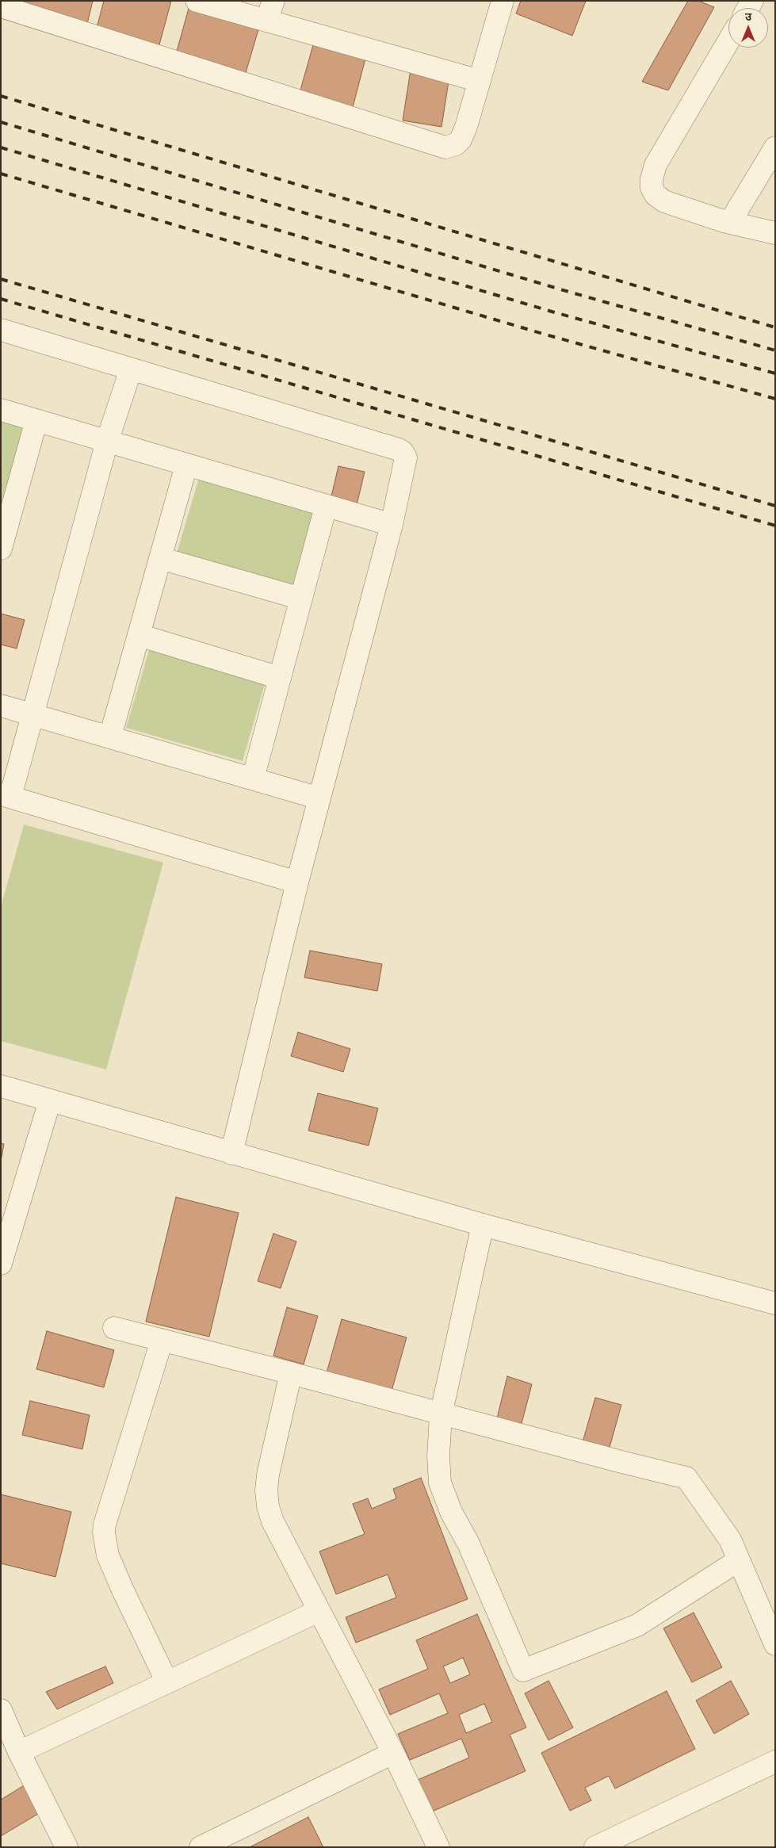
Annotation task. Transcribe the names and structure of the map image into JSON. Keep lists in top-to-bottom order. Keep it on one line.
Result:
{"north":"top"}
